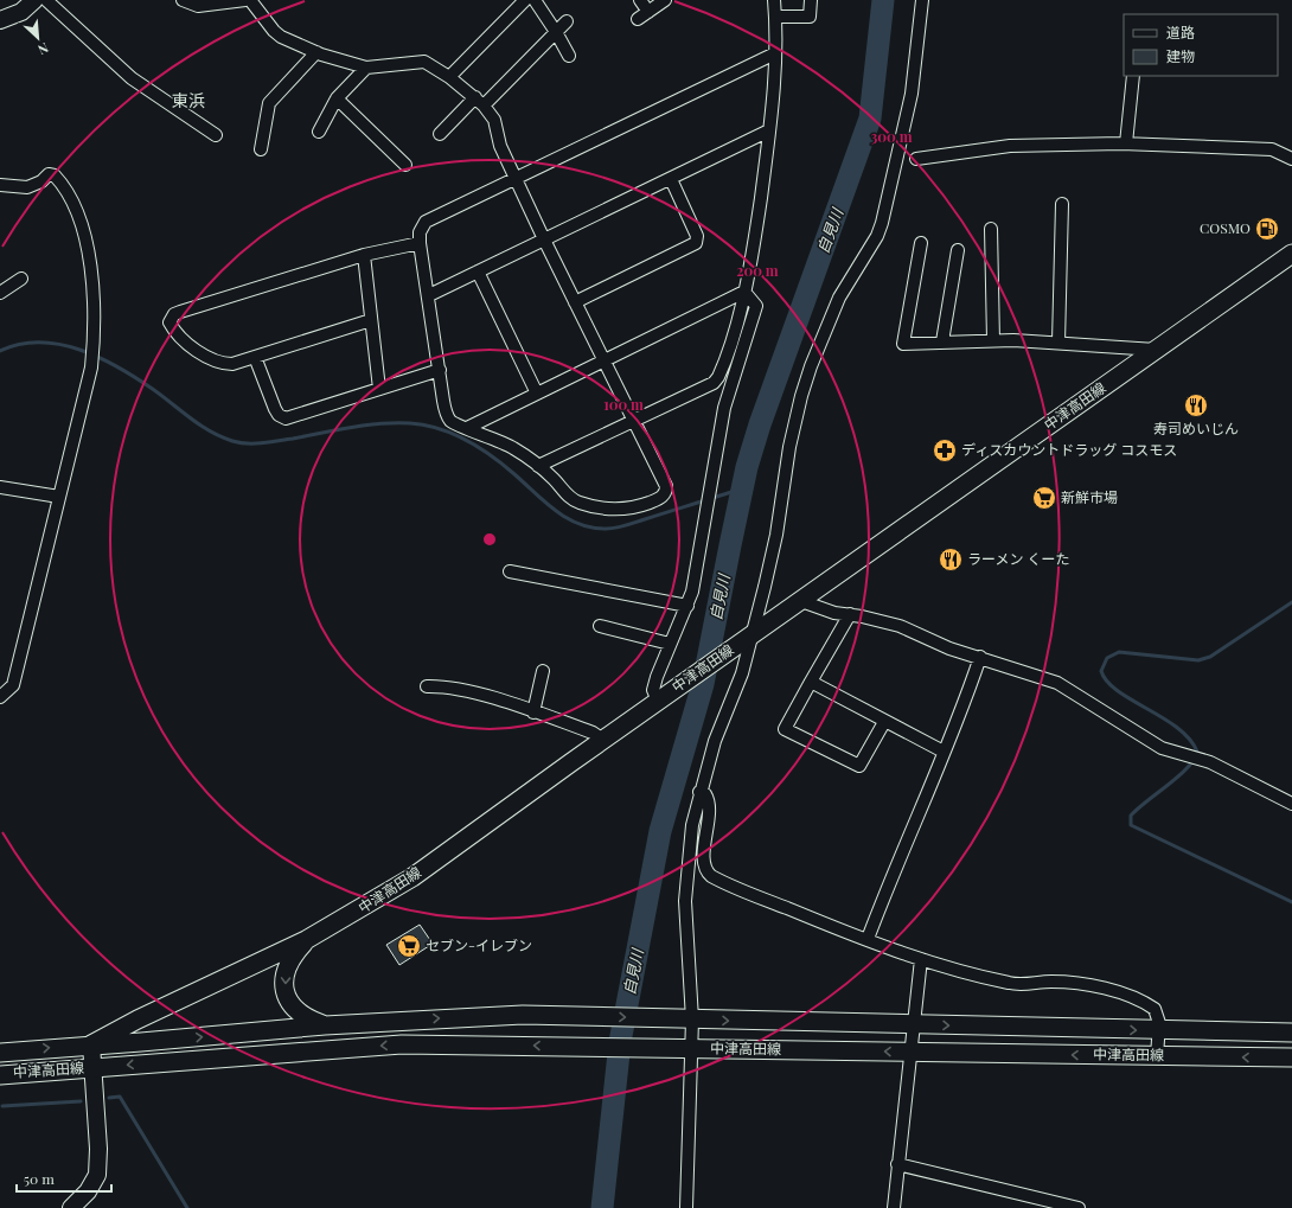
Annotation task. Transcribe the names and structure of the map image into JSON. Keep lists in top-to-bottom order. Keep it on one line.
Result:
{"streets":{"main road":["中津高田線"]},"districts":["東浜"],"water":["自見川"],"places":{"fuel station":["COSMO"],"restaurant":["寿司めいじん","ラーメン くーた"],"pharmacy":["ディスカウントドラッグ コスモス"],"supermarket":["新鮮市場","セブン-イレブン"]},"legend":["道路","建物"],"scale_bar":"50 m","north":"bottom right","rings":["300 m","200 m","100 m"]}
